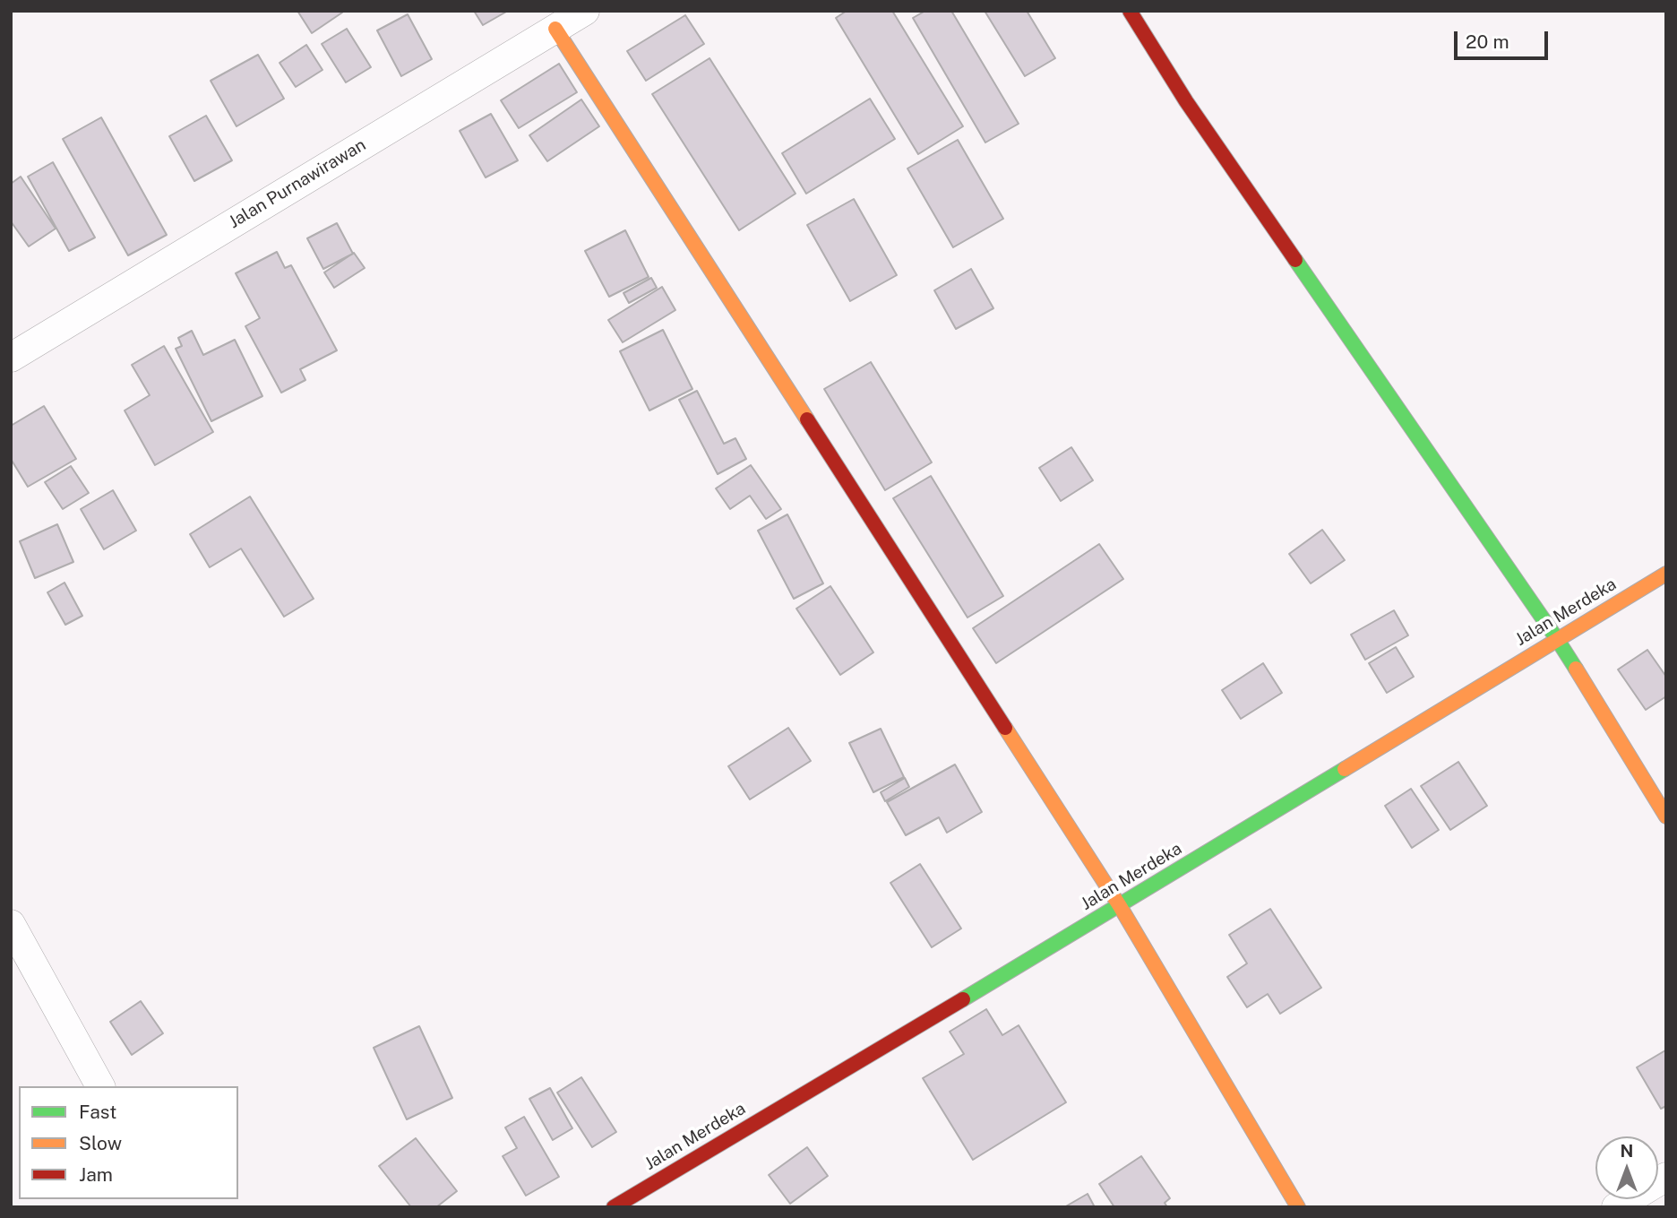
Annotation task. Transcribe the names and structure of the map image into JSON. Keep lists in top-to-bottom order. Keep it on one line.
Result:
{"streets":{"street":["Jalan Purnawirawan","Jalan Merdeka"]},"legend":["Fast","Slow","Jam"],"scale_bar":"20 m","north":"top"}
